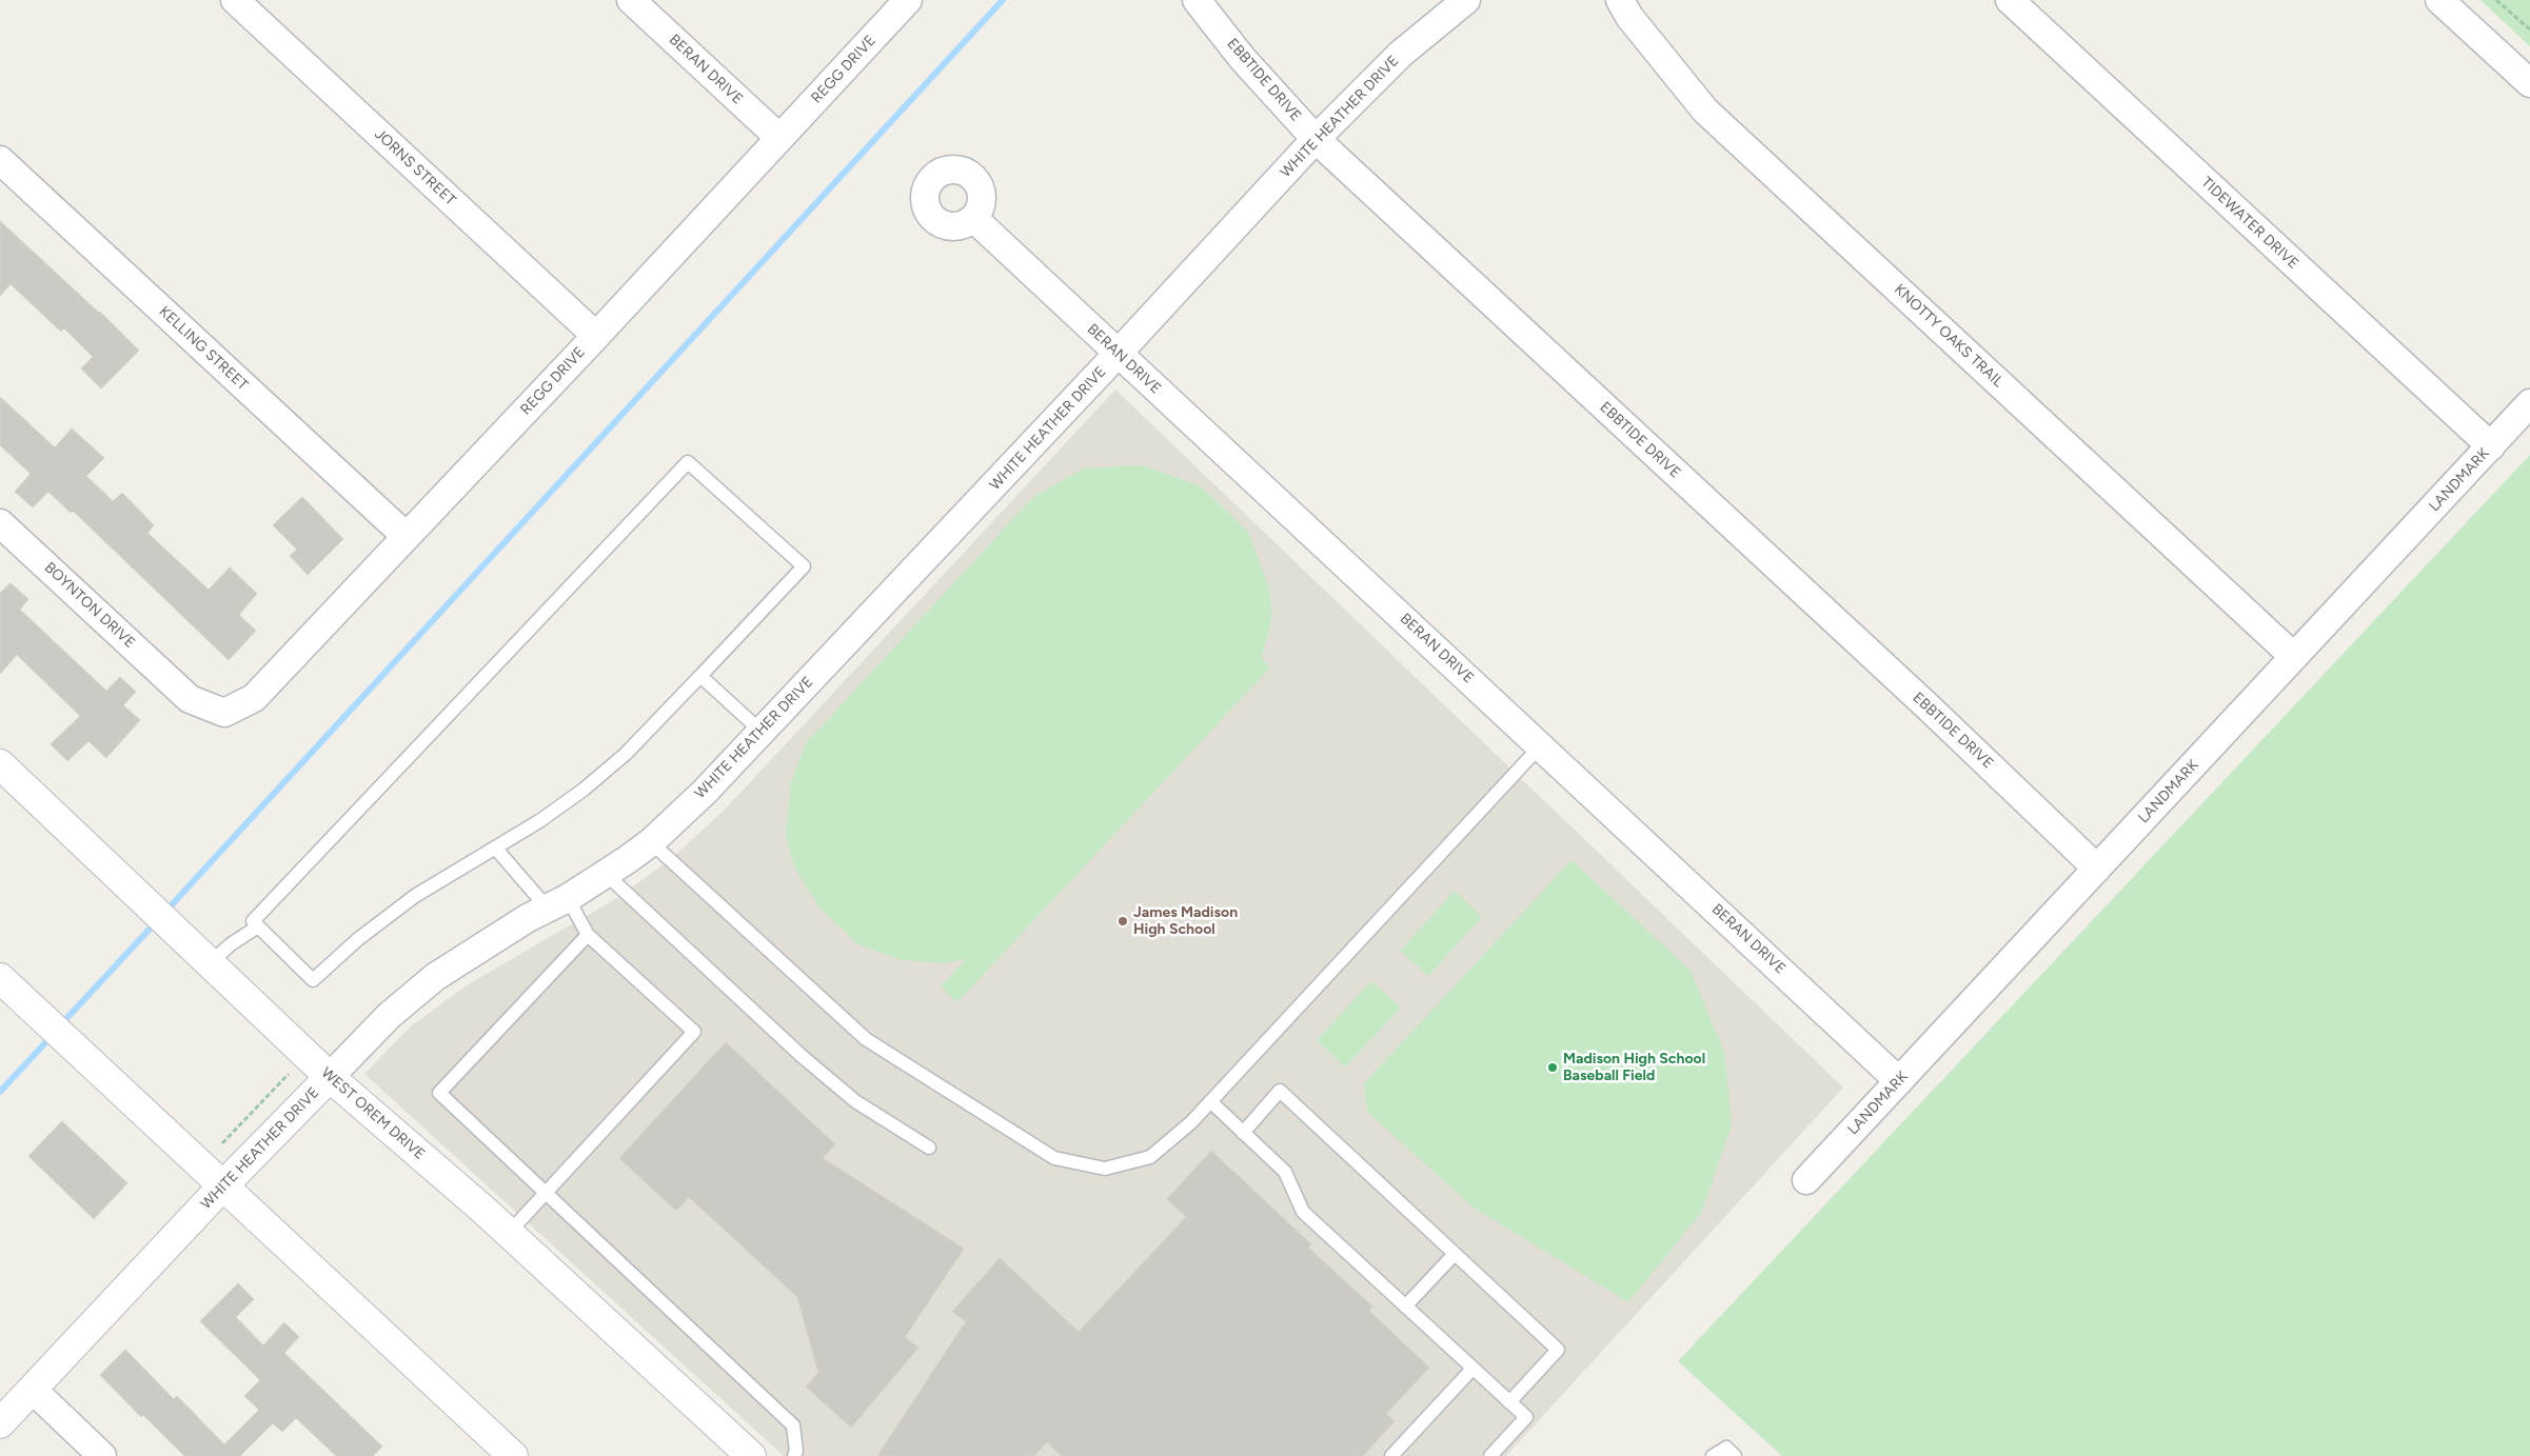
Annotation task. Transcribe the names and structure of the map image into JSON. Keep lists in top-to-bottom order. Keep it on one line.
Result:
{"streets":{"main road":["WHITE HEATHER DRIVE","WEST OREM DRIVE"],"street":["BERAN DRIVE","REGG DRIVE","EBBTIDE DRIVE","JORNS STREET","TIDEWATER DRIVE","KNOTTY OAKS TRAIL","KELLING STREET","LANDMARK","BOYNTON DRIVE"]},"crossings":[["BERAN DRIVE","REGG DRIVE"],["BERAN DRIVE","WHITE HEATHER DRIVE"],["BERAN DRIVE","LANDMARK"],["REGG DRIVE","JORNS STREET"],["REGG DRIVE","KELLING STREET"],["REGG DRIVE","BOYNTON DRIVE"],["EBBTIDE DRIVE","WHITE HEATHER DRIVE"],["EBBTIDE DRIVE","LANDMARK"],["WHITE HEATHER DRIVE","WEST OREM DRIVE"],["TIDEWATER DRIVE","LANDMARK"],["KNOTTY OAKS TRAIL","LANDMARK"]],"places":["James Madison High School","Madison High School Baseball Field"]}
